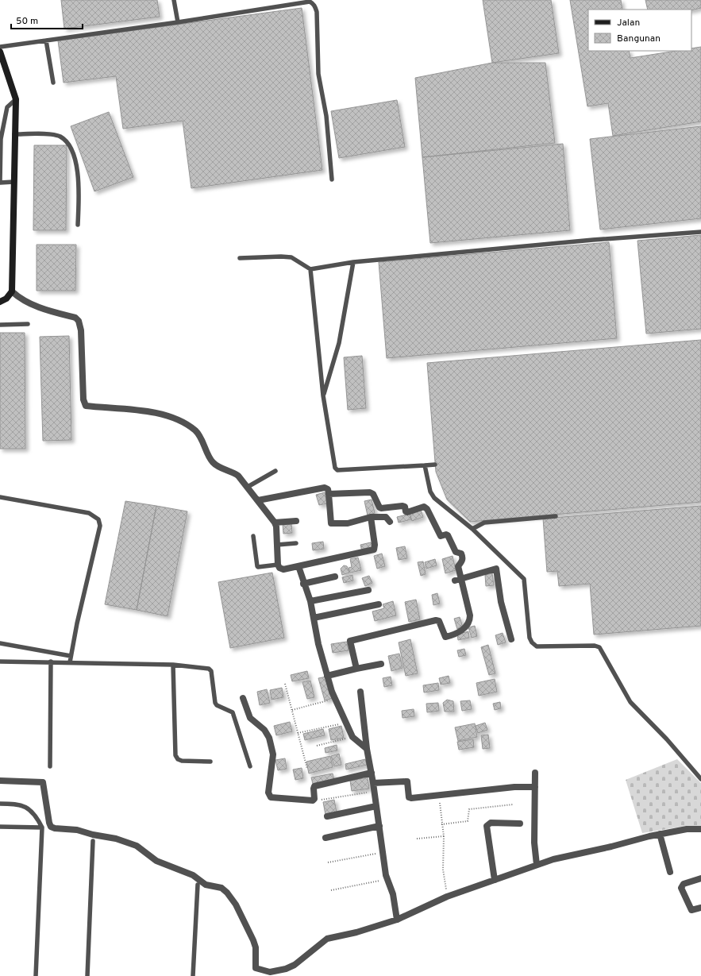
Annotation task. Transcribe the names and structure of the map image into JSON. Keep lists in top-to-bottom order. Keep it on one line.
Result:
{"legend":["Jalan","Bangunan"],"scale_bar":"50 m"}
